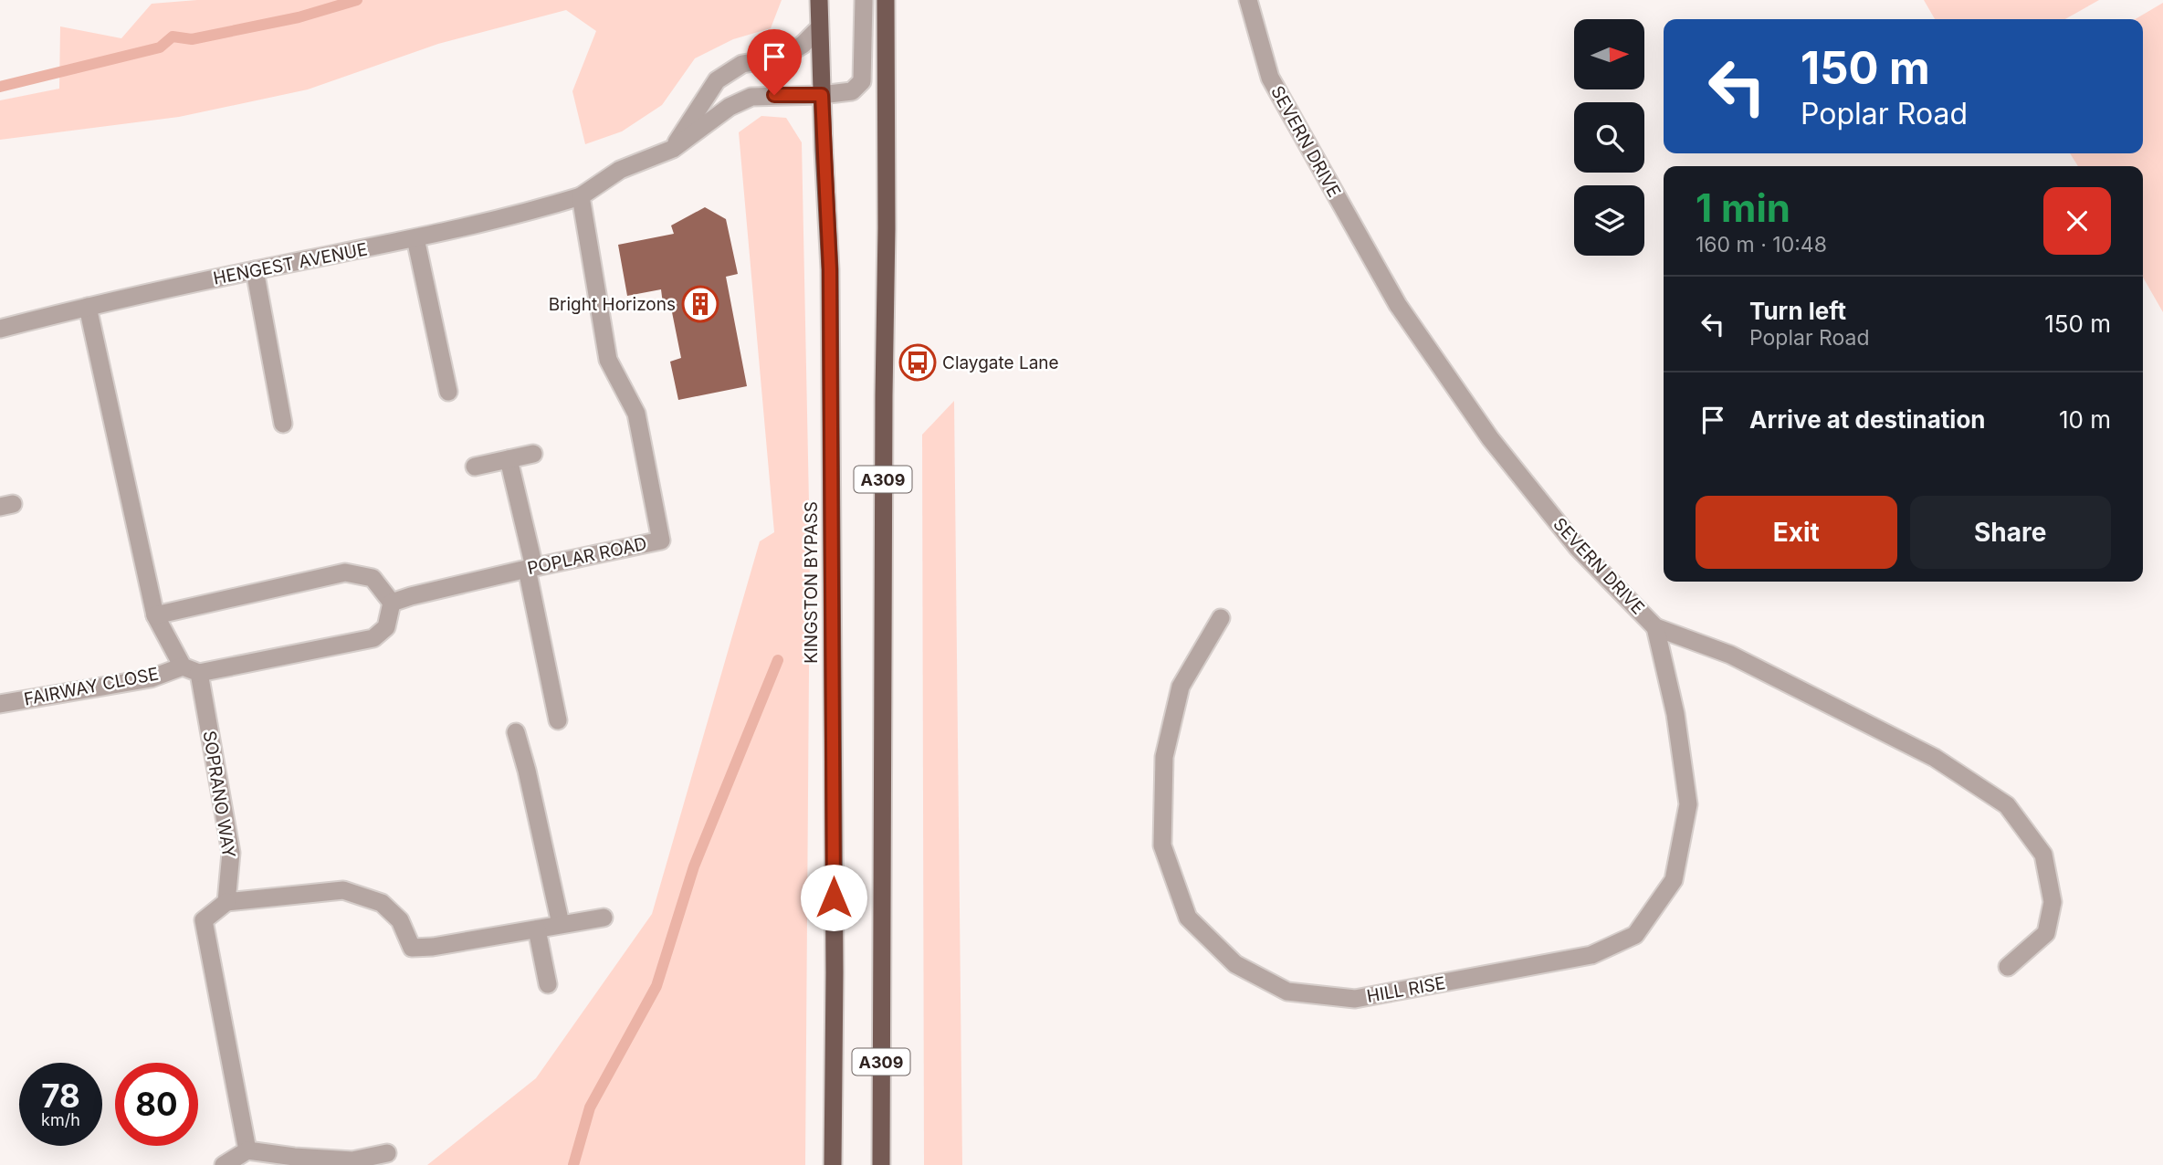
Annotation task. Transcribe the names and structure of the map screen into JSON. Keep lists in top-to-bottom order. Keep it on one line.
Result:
{"streets":{"highway":["A309","KINGSTON BYPASS"],"street":["SEVERN DRIVE","HENGEST AVENUE","POPLAR ROAD","FAIRWAY CLOSE","SOPRANO WAY","HILL RISE"]},"crossings":[["SEVERN DRIVE","HILL RISE"],["HENGEST AVENUE","POPLAR ROAD"]],"places":{"building":["Bright Horizons"],"bus stop":["Claygate Lane"]},"north":"right","page":{"turn":["150 m","Poplar Road"],"heading":["1 min","160 m · 10:48"],"list":[{"name":"Turn left","note":"Poplar Road","value":"150 m"},{"name":"Arrive at destination","value":"10 m"}],"buttons":["Exit","Share"],"speed":"78 km/h","limit":"80"}}
